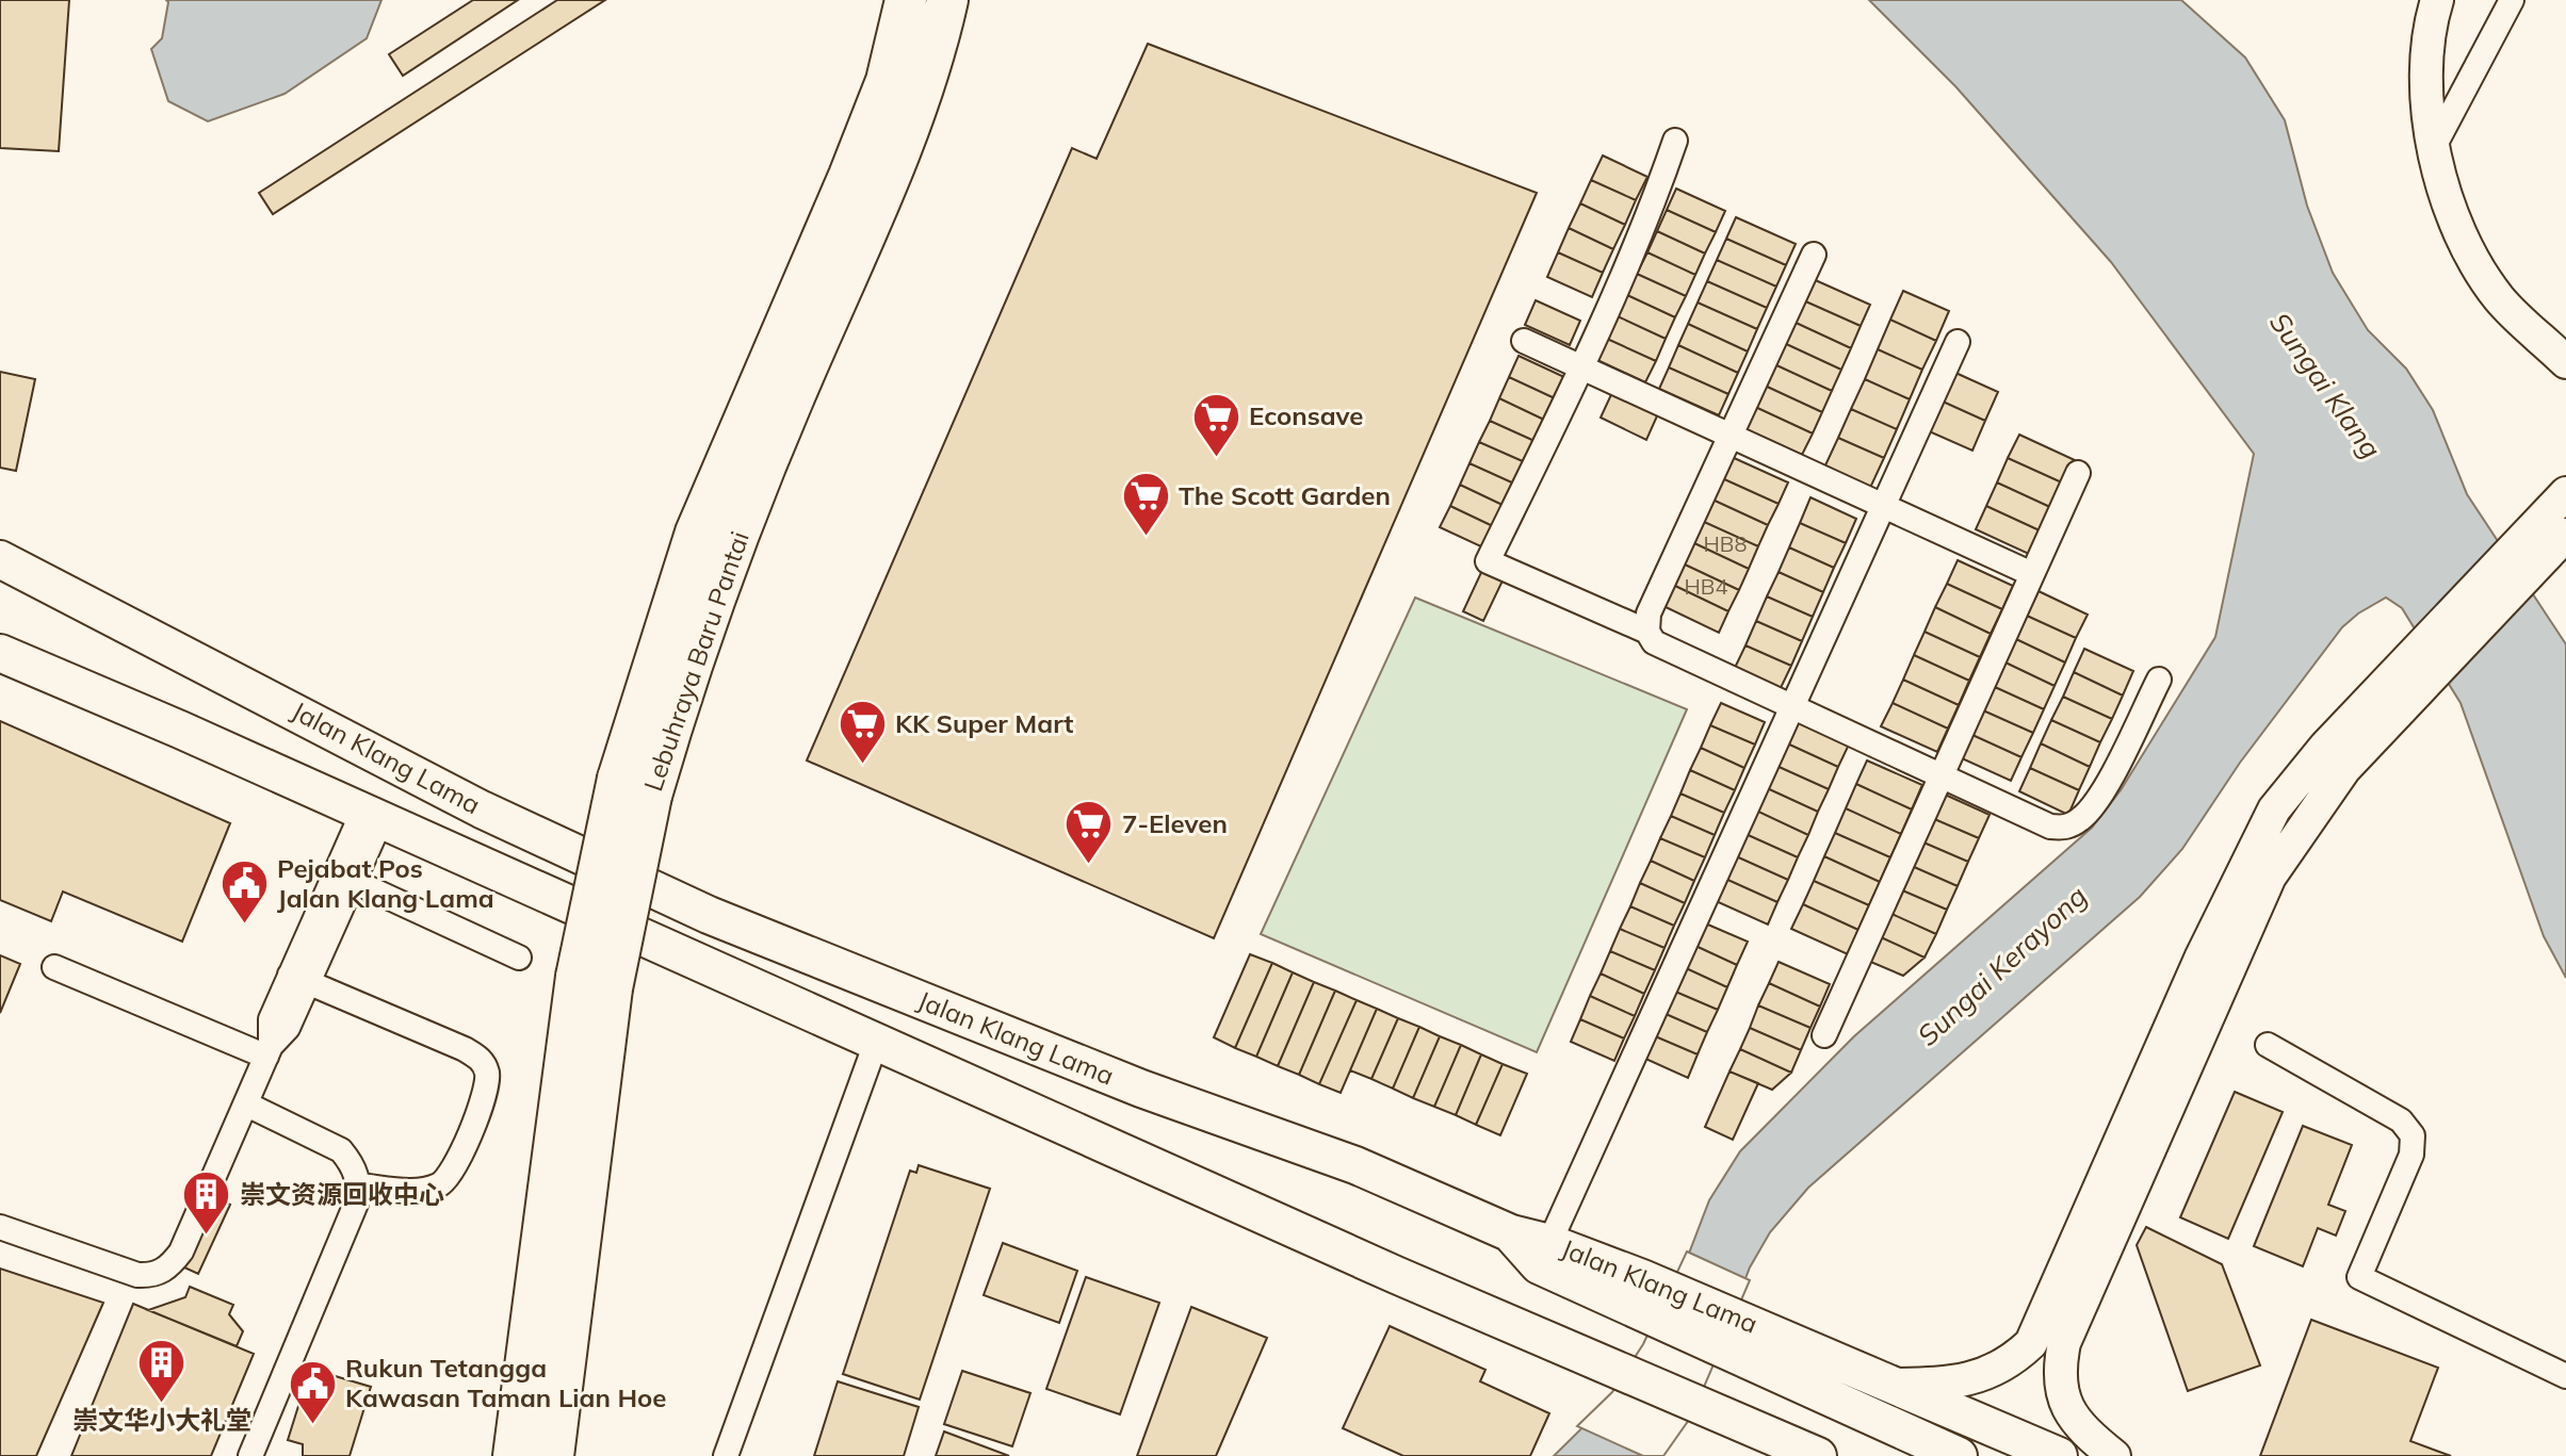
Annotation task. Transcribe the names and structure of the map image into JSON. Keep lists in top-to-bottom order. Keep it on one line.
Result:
{"streets":{"highway":["Lebuhraya Baru Pantai"],"main road":["Jalan Klang Lama"]},"water":["Sungai Klang","Sungai Kerayong"],"places":{"supermarket":["Econsave","The Scott Garden","KK Super Mart","7-Eleven"],"public building":["Pejabat Pos Jalan Klang Lama","Rukun Tetangga Kawasan Taman Lian Hoe"],"building":["崇文资源回收中心","崇文华小大礼堂"]},"house_numbers":["HB8","HB4"]}
